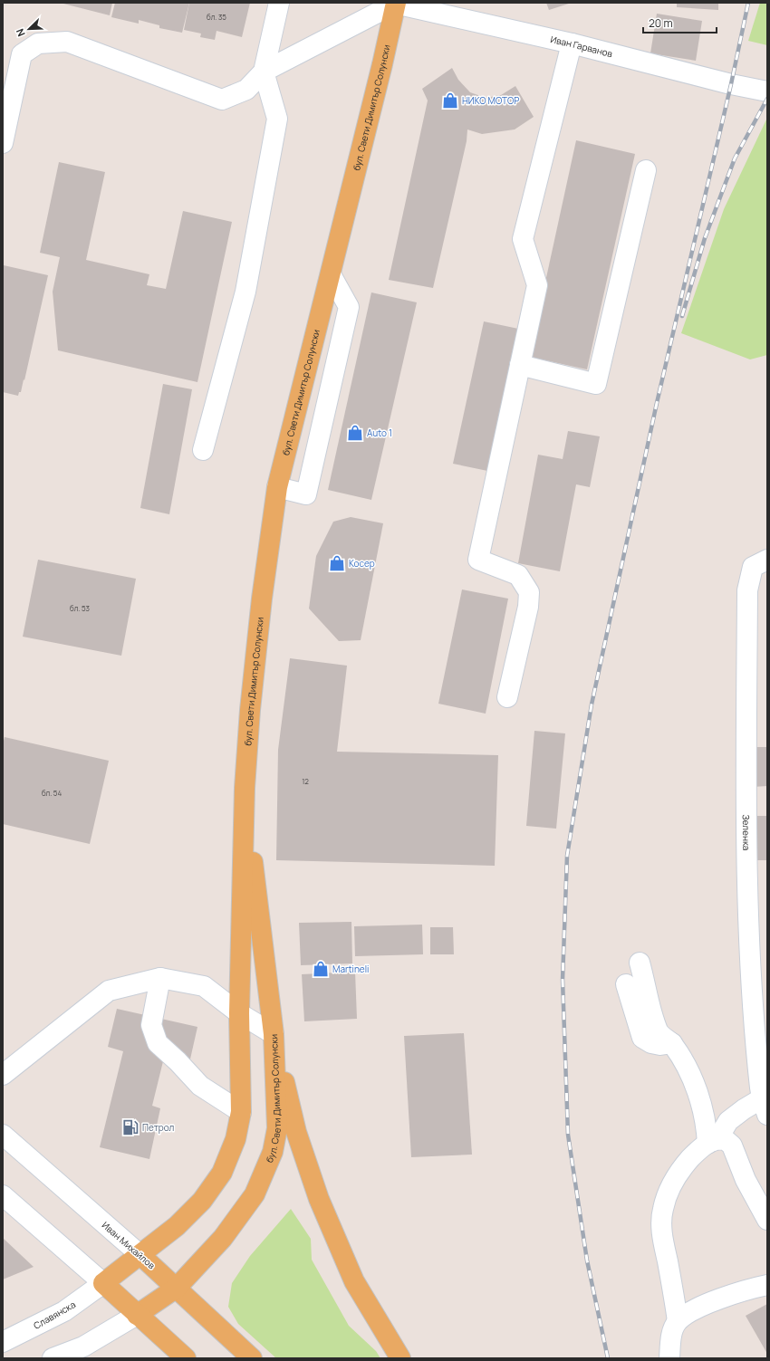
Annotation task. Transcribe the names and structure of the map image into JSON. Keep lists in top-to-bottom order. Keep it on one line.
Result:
{"streets":{"main road":["бул. Свети Димитър Солунски","Иван Михайлов"],"street":["Иван Гарванов","Зеленка","Славянска"]},"crossings":[["Иван Гарванов","бул. Свети Димитър Солунски"],["бул. Свети Димитър Солунски","Иван Михайлов"],["бул. Свети Димитър Солунски","Славянска"]],"places":{"shop":["НИКО МОТОР","Auto 1","Косер","Martineli"],"fuel station":["Петрол"]},"house_numbers":["бл. 35","бл. 53","12","бл. 54"],"scale_bar":"20 m","north":"bottom left"}
